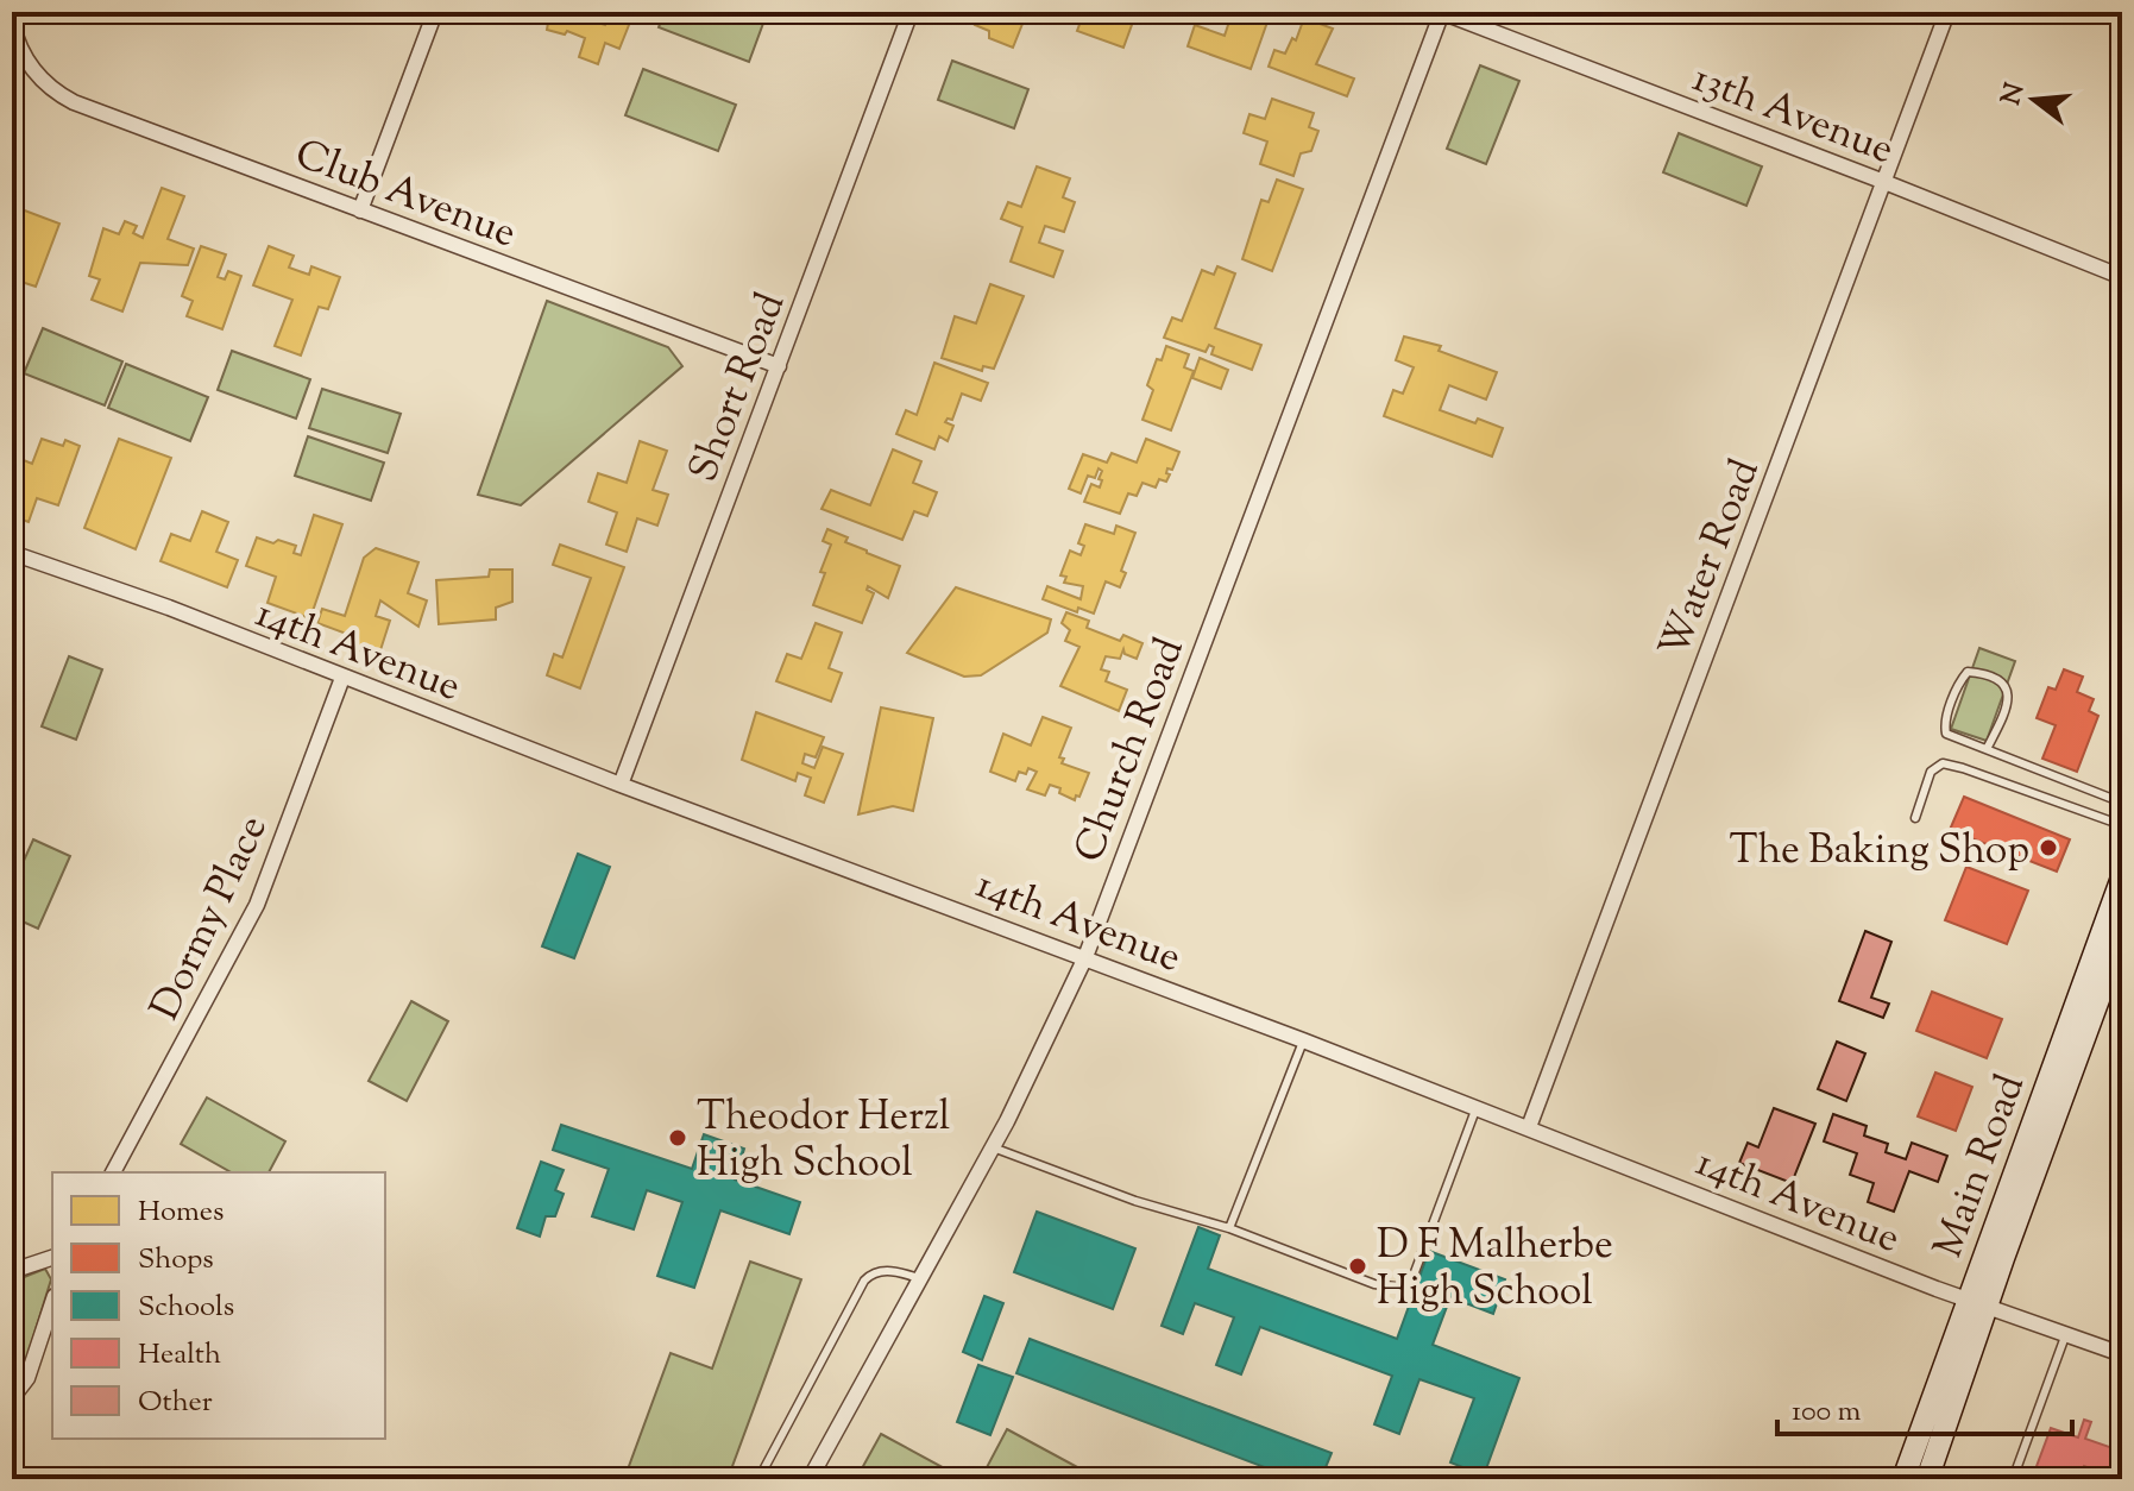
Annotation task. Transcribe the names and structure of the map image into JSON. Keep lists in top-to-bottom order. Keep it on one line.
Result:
{"streets":{"main road":["Main Road"],"street":["13th Avenue","Club Avenue","Short Road","Water Road","14th Avenue","Church Road","Dormy Place"]},"crossings":[["13th Avenue","Water Road"],["13th Avenue","Church Road"],["Club Avenue","Short Road"],["Short Road","14th Avenue"],["Water Road","14th Avenue"],["14th Avenue","Church Road"],["14th Avenue","Dormy Place"],["14th Avenue","Main Road"]],"places":["The Baking Shop","Theodor Herzl High School","D F Malherbe High School"],"legend":["Homes","Shops","Schools","Health","Other"],"scale_bar":"100 m","north":"left"}
